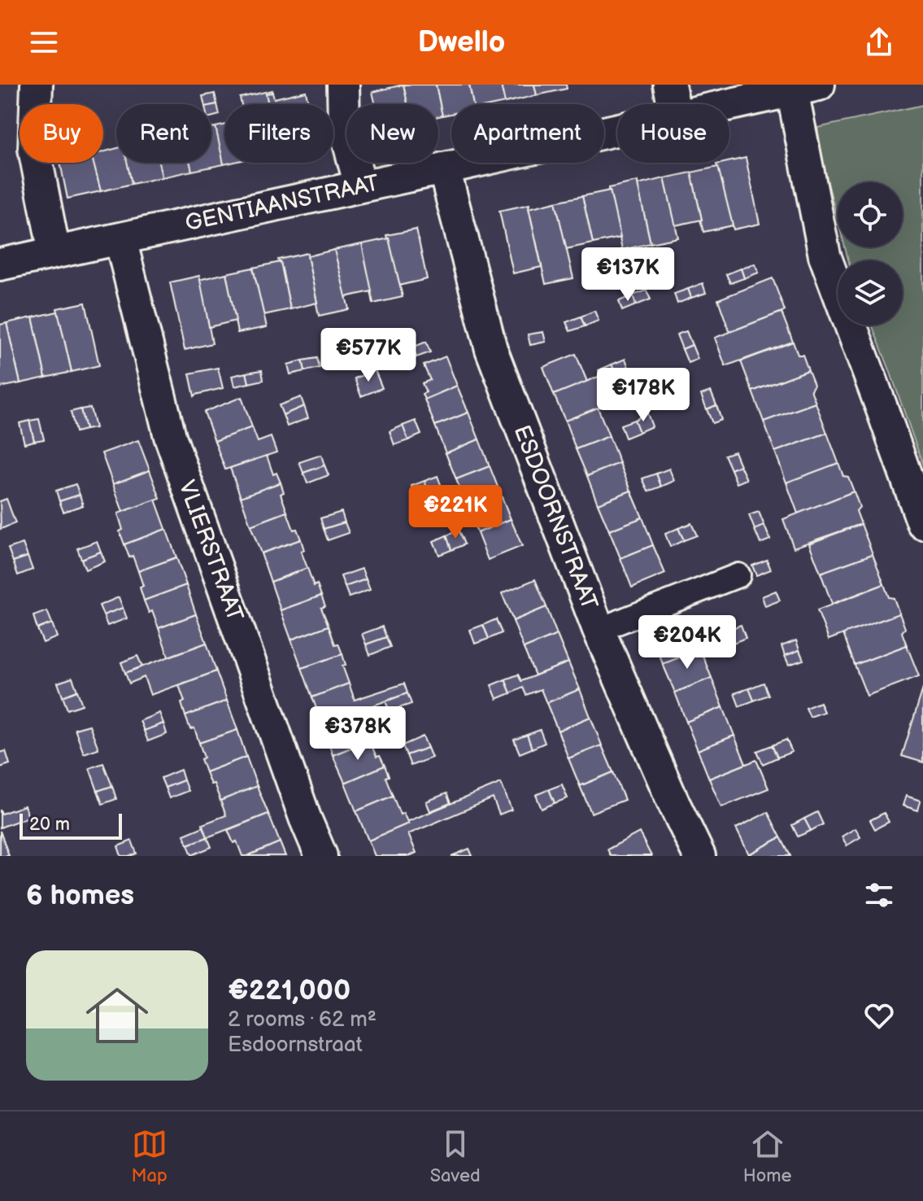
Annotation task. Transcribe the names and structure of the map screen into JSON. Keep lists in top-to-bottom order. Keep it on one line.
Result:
{"streets":{"street":["GENTIAANSTRAAT","ESDOORNSTRAAT","VLIERSTRAAT"]},"crossings":[["GENTIAANSTRAAT","ESDOORNSTRAAT"],["GENTIAANSTRAAT","VLIERSTRAAT"]],"scale_bar":"20 m","page":{"header":"Dwello","chip":["Buy","Rent","Filters","New","Apartment","House"],"price":["€137K","€577K","€178K","€221K","€204K","€378K"],"scale":"20 m","heading":"6 homes","list":[{"name":"€221,000","note":"2 rooms · 62 m² · Esdoornstraat"}],"tabs":["Map","Saved","Home"]}}
